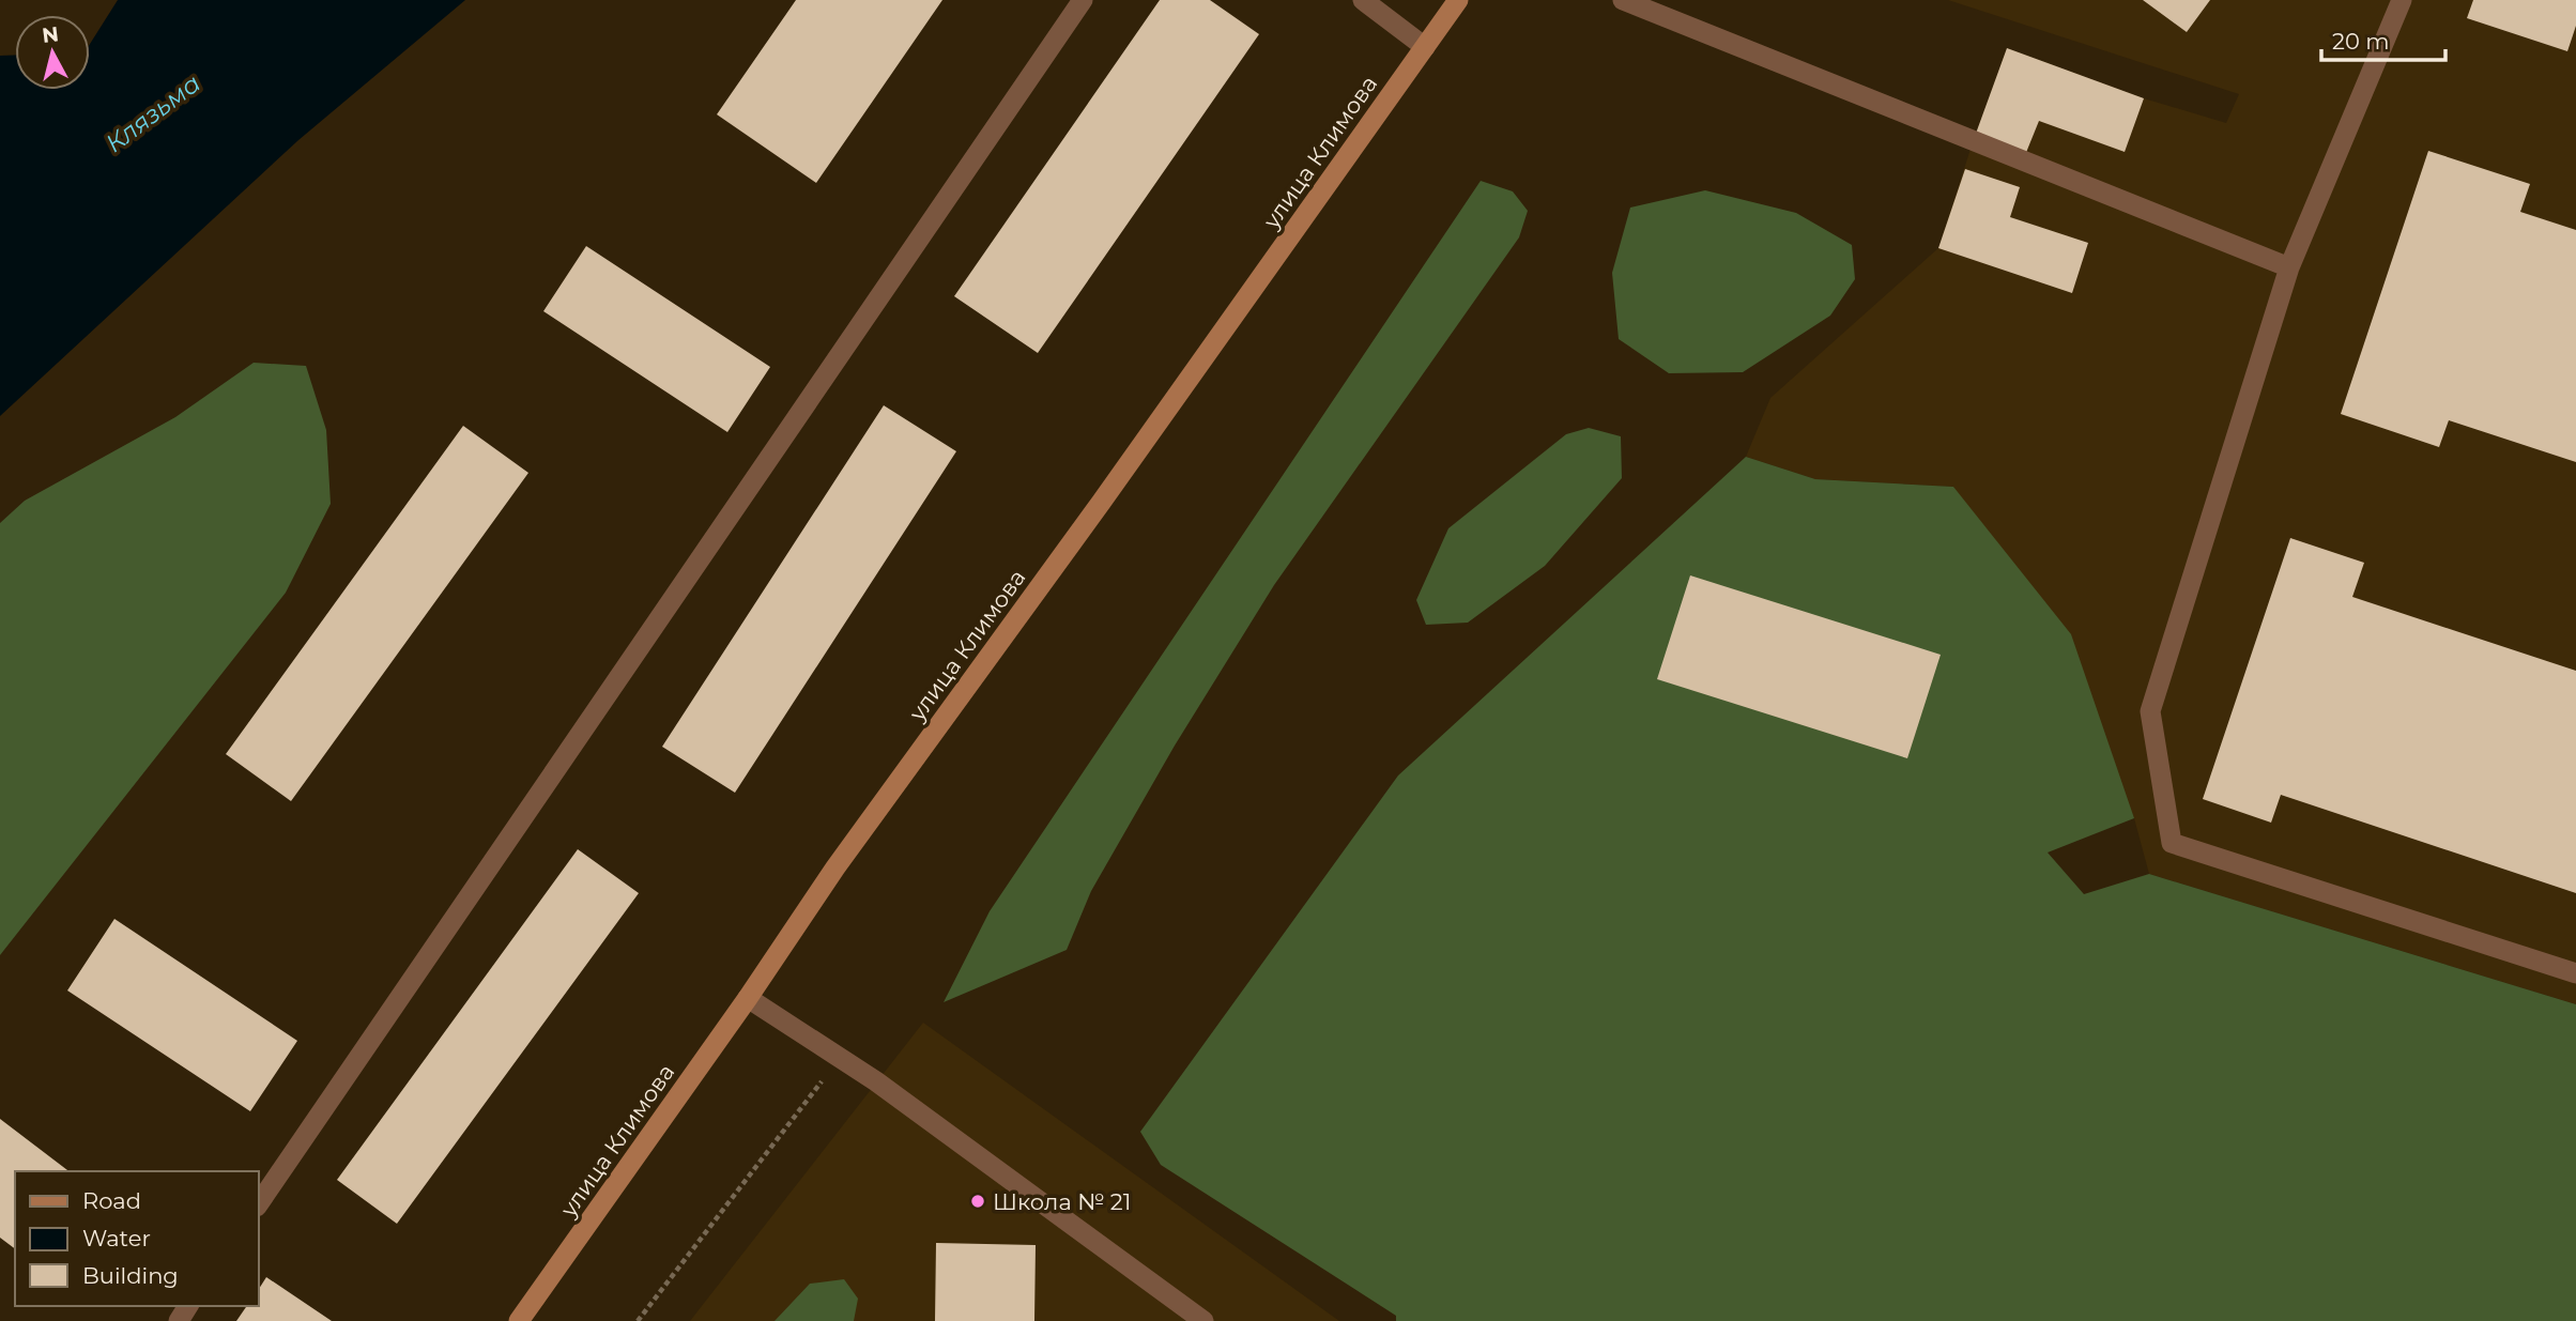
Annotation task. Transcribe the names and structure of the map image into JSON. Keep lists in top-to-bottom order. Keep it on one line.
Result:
{"streets":{"main road":["улица Климова"]},"water":["Клязьма"],"places":["Школа № 21"],"legend":["Road","Water","Building"],"scale_bar":"20 m","north":"top"}
